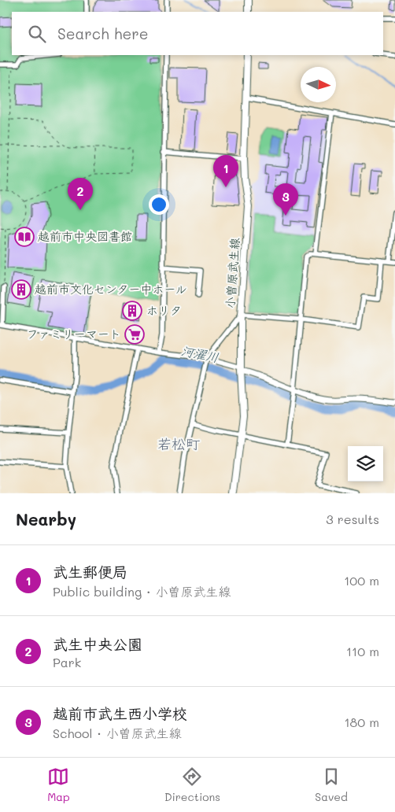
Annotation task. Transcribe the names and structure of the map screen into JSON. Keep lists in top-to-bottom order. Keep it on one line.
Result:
{"streets":{"main road":["小曽原武生線"]},"districts":["若松町"],"water":["河濯川"],"places":{"library":["越前市中央図書館"],"building":["越前市文化センター中ホール","ホリタ"],"supermarket":["ファミリーマート"]},"north":"right","page":{"search":"Search here","pins":["1","2","3"],"heading":["Nearby","3 results"],"list":[{"mark":"1","name":"武生郵便局","note":"Public building · 小曽原武生線","value":"100 m"},{"mark":"2","name":"武生中央公園","note":"Park","value":"110 m"},{"mark":"3","name":"越前市武生西小学校","note":"School · 小曽原武生線","value":"180 m"}],"nav":["Map","Directions","Saved"]}}
